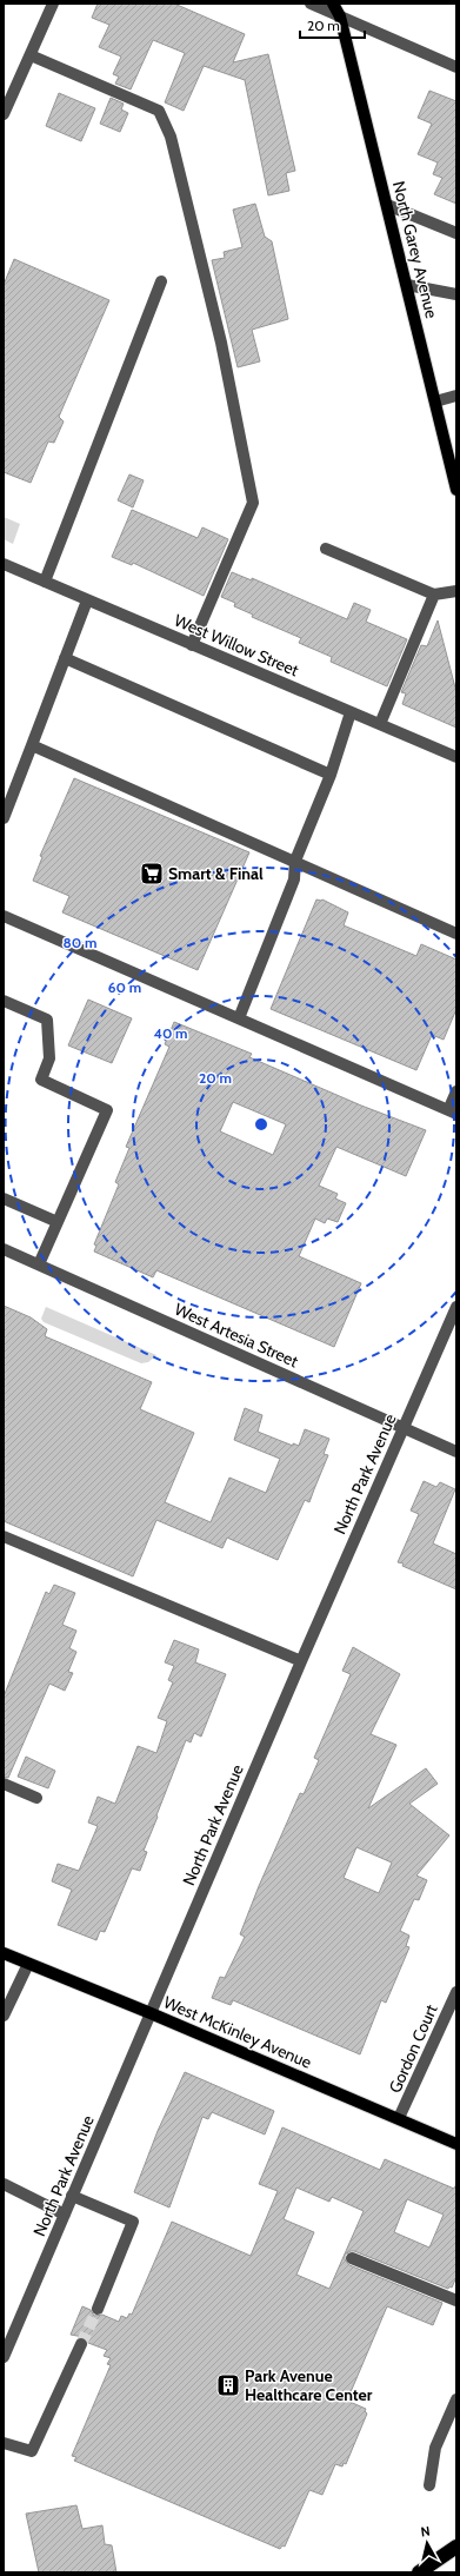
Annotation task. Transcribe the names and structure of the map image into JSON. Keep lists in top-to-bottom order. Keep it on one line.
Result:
{"streets":{"main road":["North Garey Avenue","West McKinley Avenue"],"street":["West Willow Street","West Artesia Street","North Park Avenue","Gordon Court"]},"crossings":[["West Artesia Street","North Park Avenue"],["North Park Avenue","West McKinley Avenue"],["West McKinley Avenue","Gordon Court"]],"places":{"supermarket":["Smart & Final"],"building":["Park Avenue Healthcare Center"]},"scale_bar":"20 m","north":"top","rings":["80 m","60 m","40 m","20 m"]}
